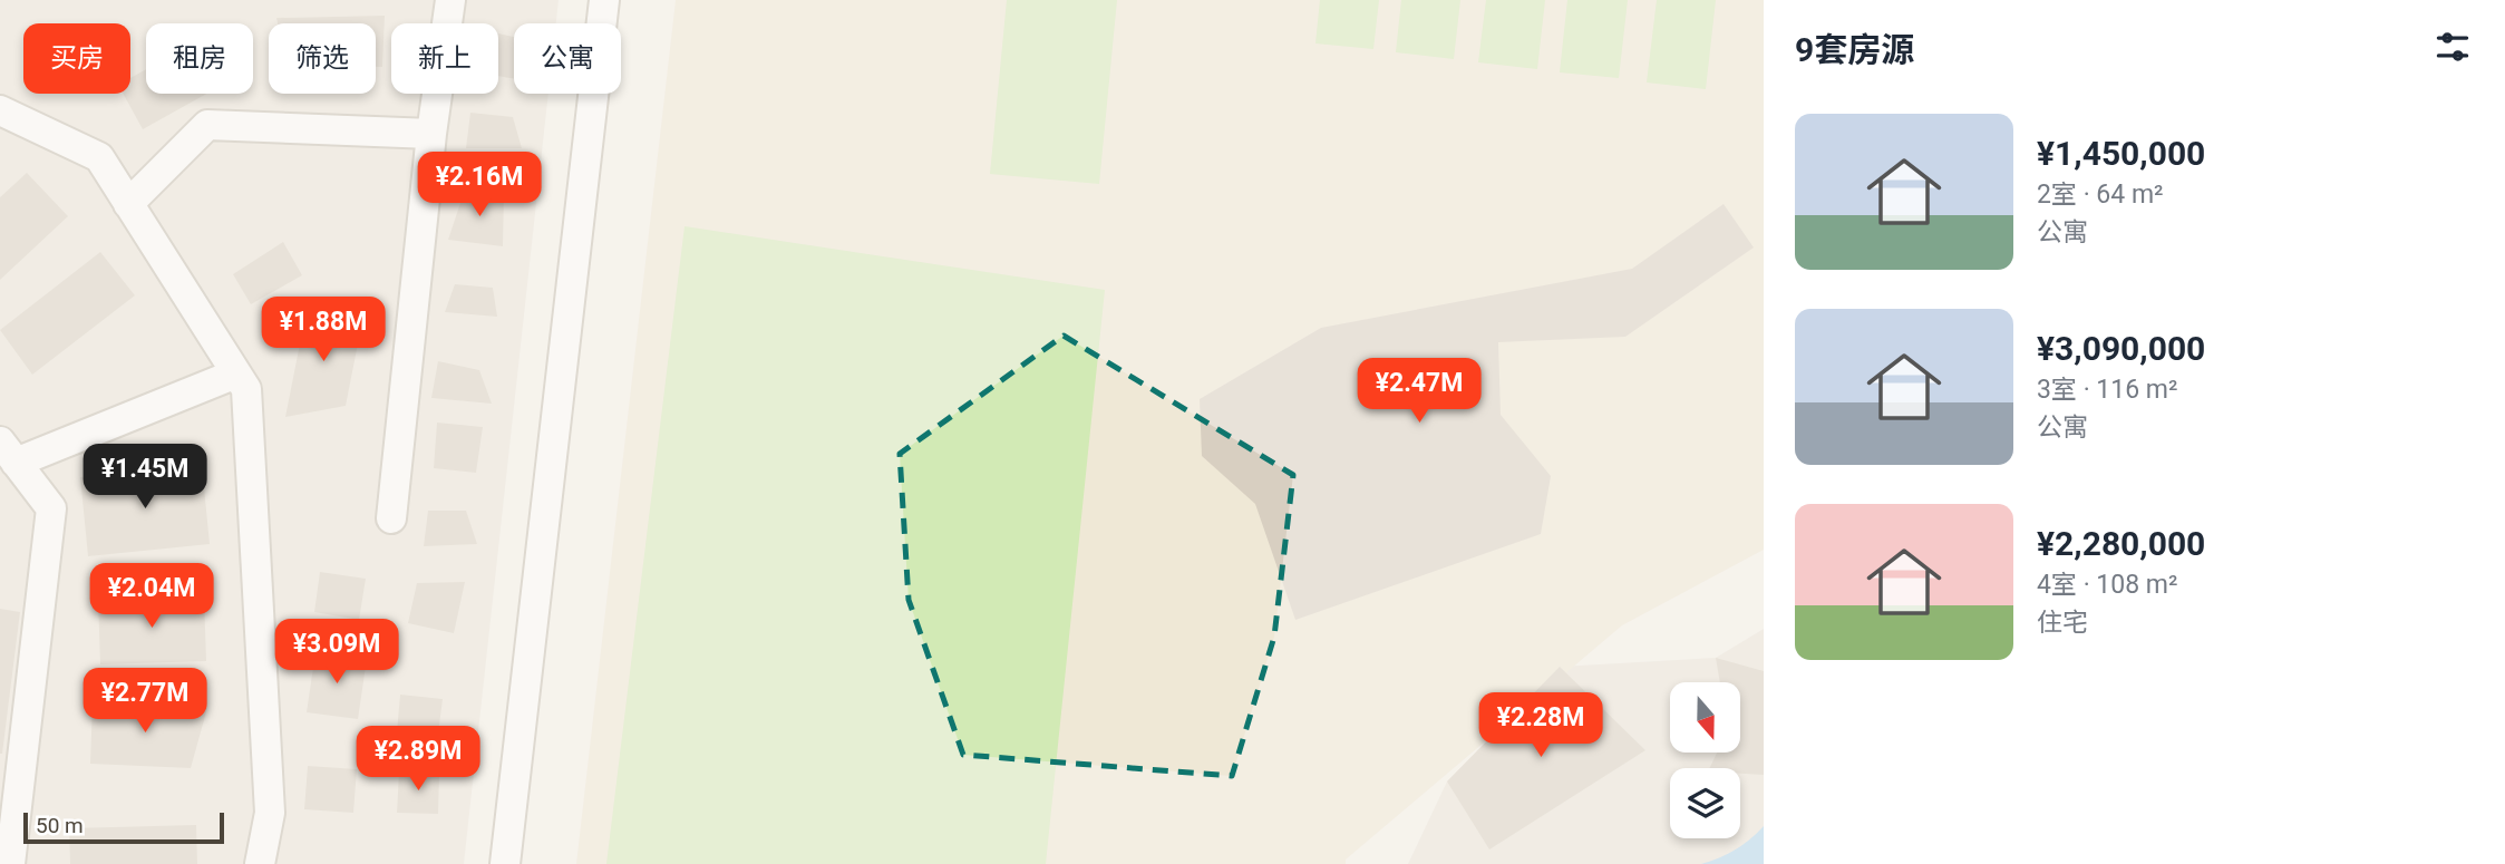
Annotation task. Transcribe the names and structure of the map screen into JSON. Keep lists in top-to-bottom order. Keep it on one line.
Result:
{"scale_bar":"50 m","north":"bottom","page":{"heading":"9套房源","chip":["买房","租房","筛选","新上","公寓"],"list":[{"name":"¥1,450,000","note":"2室 · 64 m² · 公寓"},{"name":"¥3,090,000","note":"3室 · 116 m² · 公寓"},{"name":"¥2,280,000","note":"4室 · 108 m² · 住宅"}],"price":["¥2.16M","¥1.88M","¥2.47M","¥1.45M","¥2.04M","¥3.09M","¥2.77M","¥2.28M","¥2.89M"],"scale":"50 m"}}
